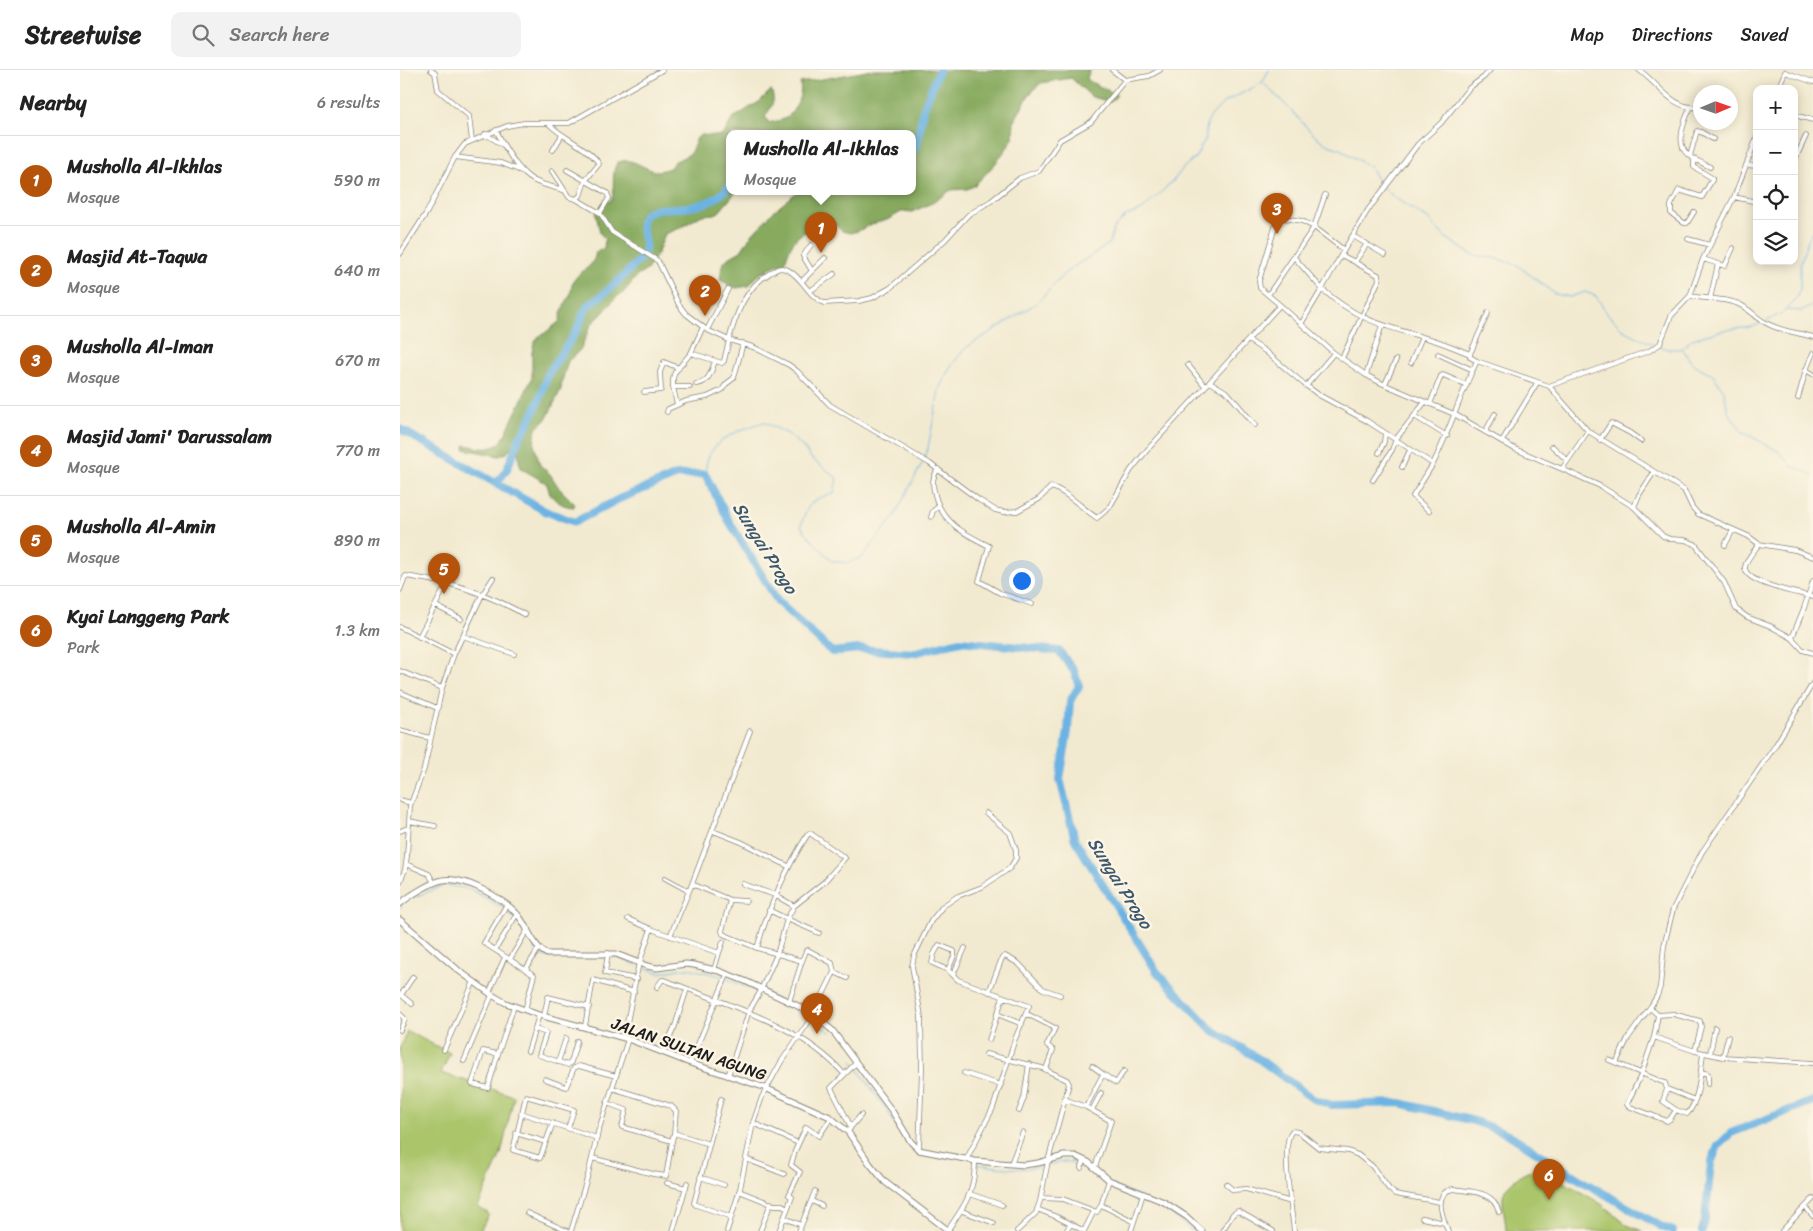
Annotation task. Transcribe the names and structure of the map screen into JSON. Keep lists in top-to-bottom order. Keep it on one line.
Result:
{"streets":{"main road":["JALAN SULTAN AGUNG"]},"water":["Sungai Progo"],"north":"right","page":{"header":"Streetwise","search":"Search here","nav":["Map","Directions","Saved"],"heading":["Nearby","6 results"],"map_buttons":["+","−"],"popup":["Musholla Al-Ikhlas","Mosque"],"list":[{"mark":"1","name":"Musholla Al-Ikhlas","note":"Mosque","value":"590 m"},{"mark":"2","name":"Masjid At-Taqwa","note":"Mosque","value":"640 m"},{"mark":"3","name":"Musholla Al-Iman","note":"Mosque","value":"670 m"},{"mark":"4","name":"Masjid Jami' Darussalam","note":"Mosque","value":"770 m"},{"mark":"5","name":"Musholla Al-Amin","note":"Mosque","value":"890 m"},{"mark":"6","name":"Kyai Langgeng Park","note":"Park","value":"1.3 km"}],"pins":["3","1","2","5","4","6"]}}
